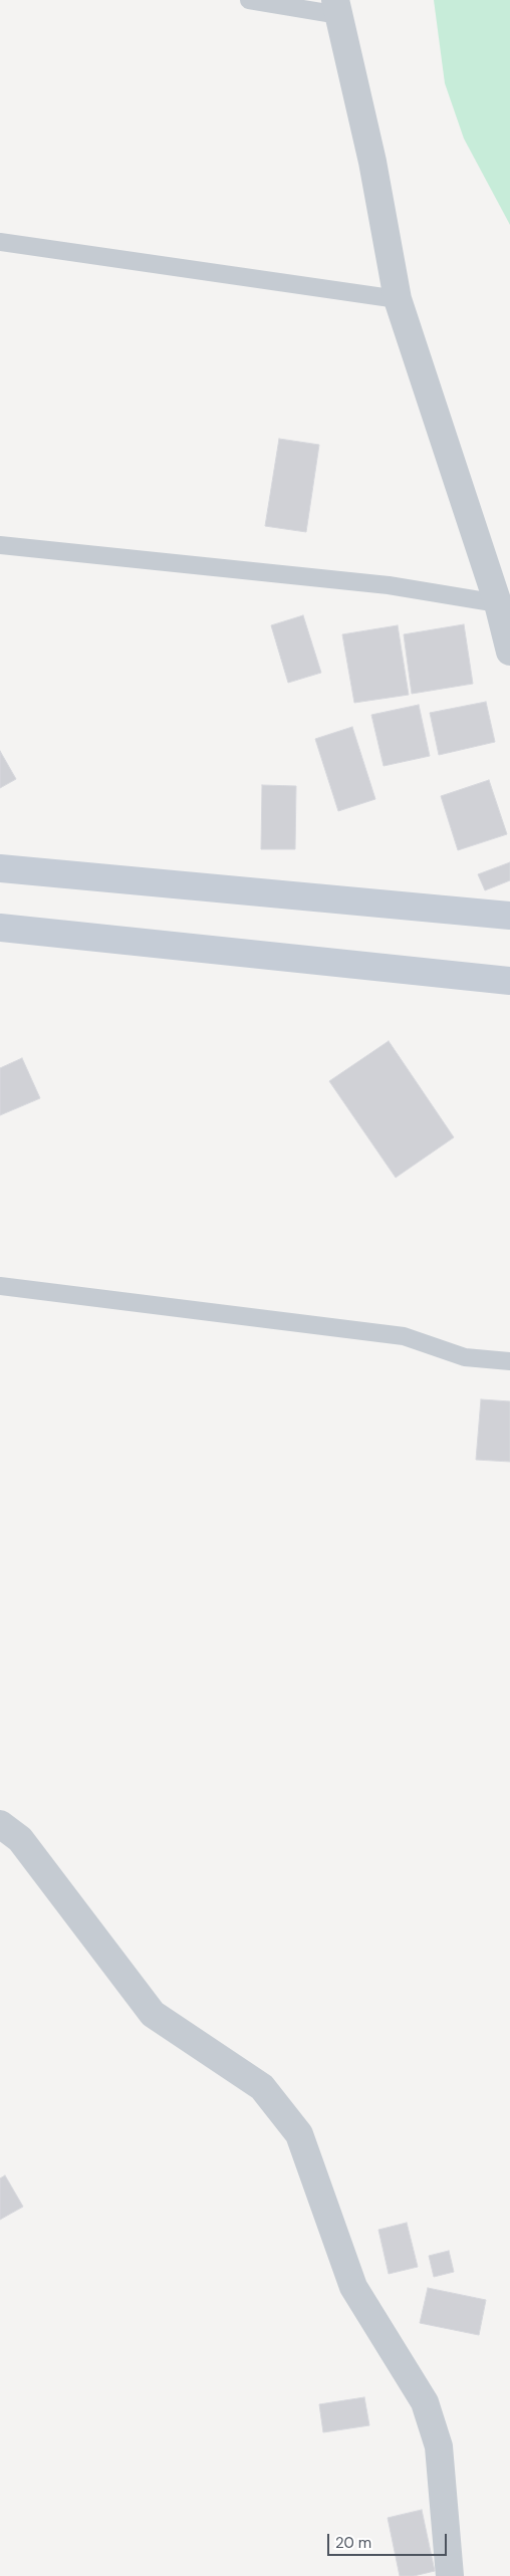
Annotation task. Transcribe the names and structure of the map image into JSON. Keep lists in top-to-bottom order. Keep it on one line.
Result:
{"scale_bar":"20 m"}
